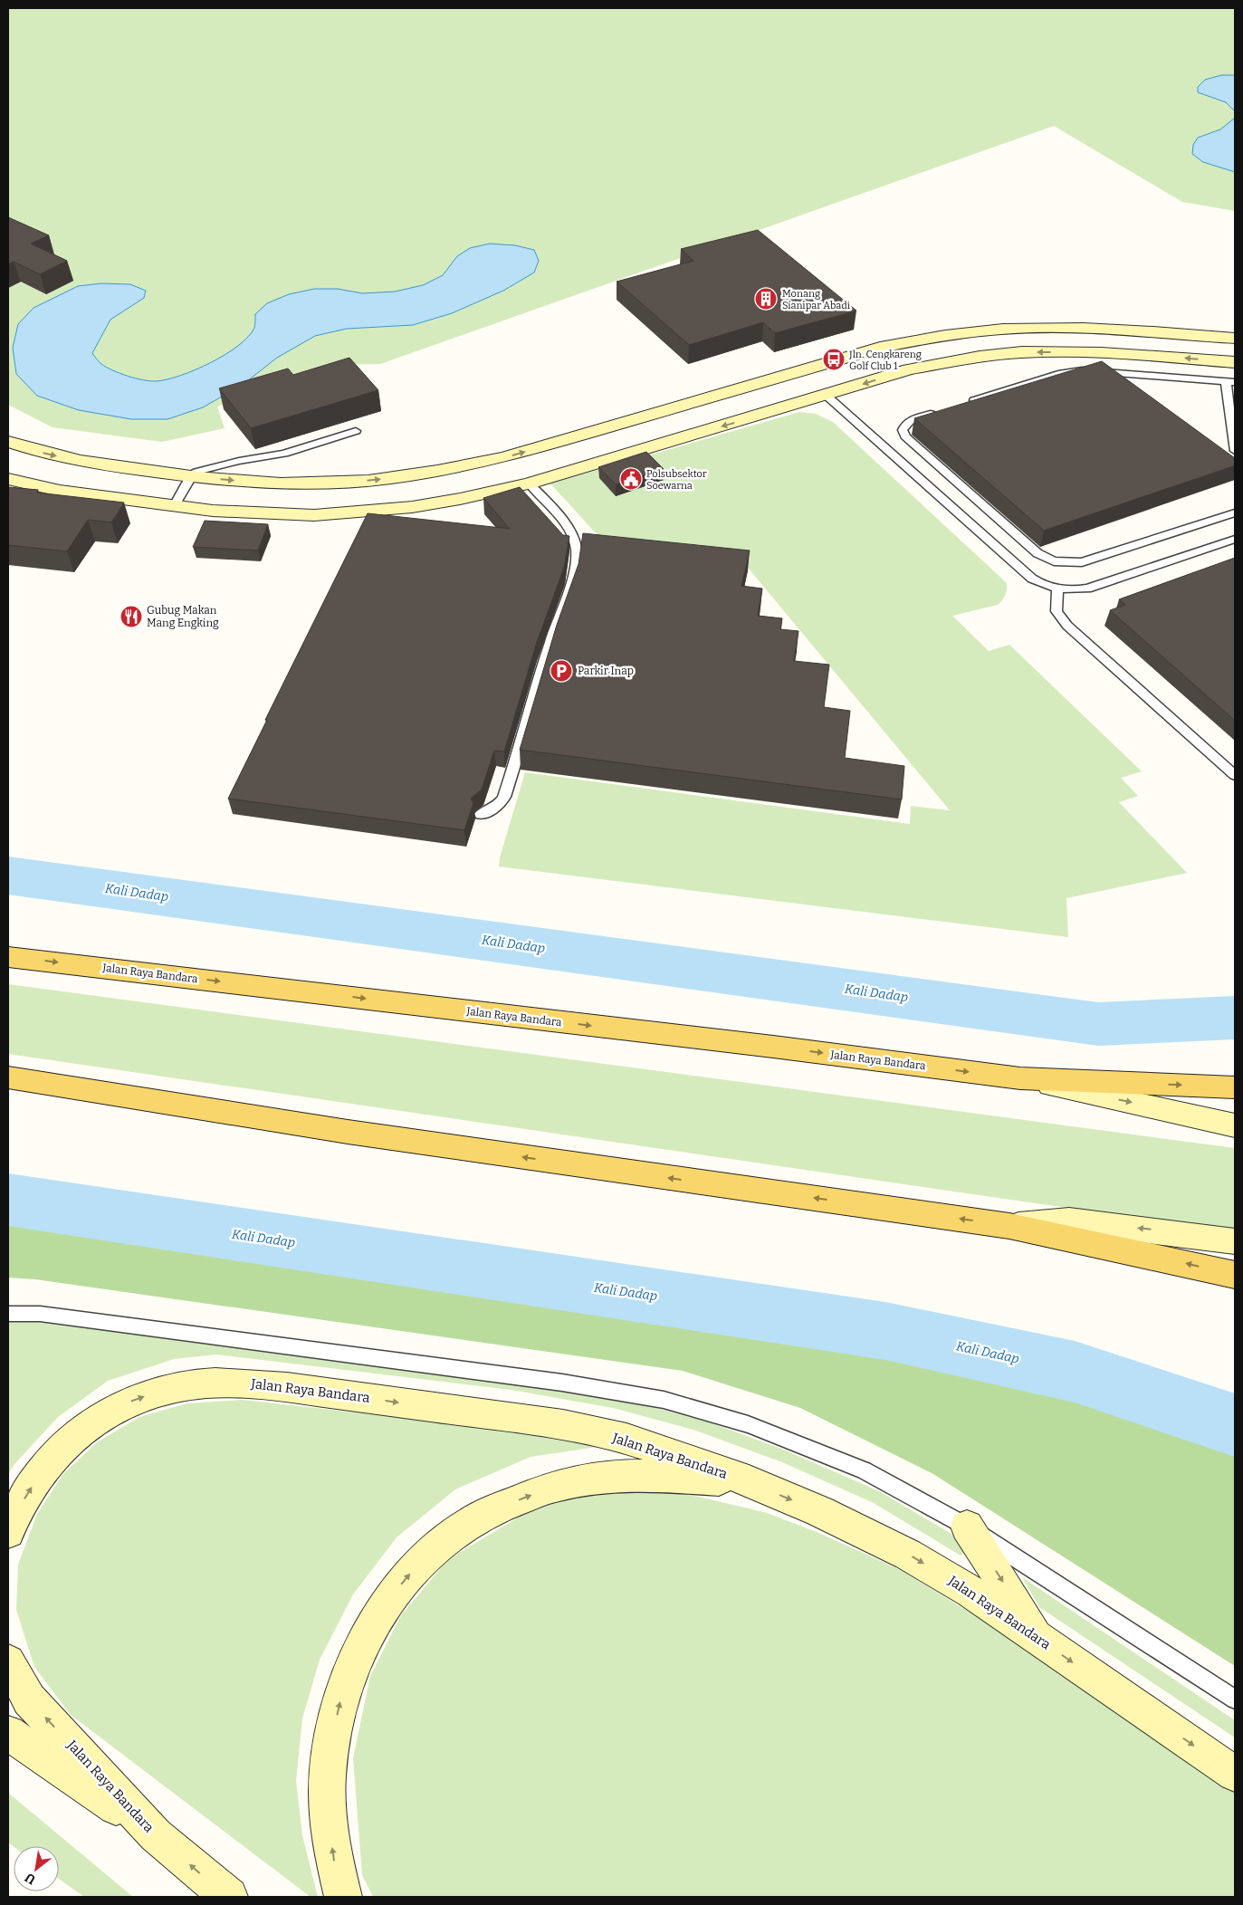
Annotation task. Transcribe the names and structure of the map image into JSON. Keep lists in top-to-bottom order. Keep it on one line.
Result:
{"streets":{"main road":["Jalan Raya Bandara"]},"water":["Kali Dadap"],"places":{"building":["Monang Sianipar Abadi"],"bus stop":["Jln. Cengkareng Golf Club 1"],"public building":["Polsubsektor Soewarna"],"restaurant":["Gubug Makan Mang Engking"],"parking":["Parkir Inap"]},"north":"bottom left"}
